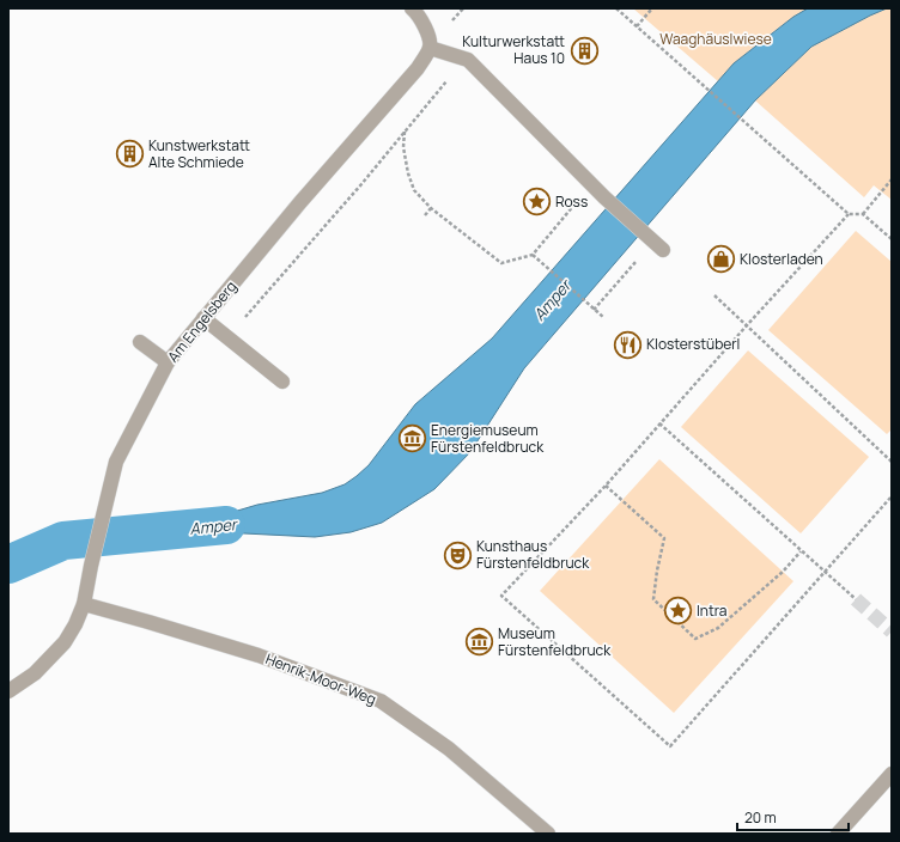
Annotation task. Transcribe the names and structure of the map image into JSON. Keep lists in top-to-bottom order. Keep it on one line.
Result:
{"streets":{"street":["Am Engelsberg","Henrik-Moor-Weg"]},"crossings":[["Am Engelsberg","Henrik-Moor-Weg"]],"water":["Amper"],"parks":["Waaghäuslwiese"],"places":{"building":["Kulturwerkstatt Haus 10","Kunstwerkstatt Alte Schmiede"],"place":["Ross","Intra"],"shop":["Klosterladen"],"restaurant":["Klosterstüberl"],"museum":["Energiemuseum Fürstenfeldbruck","Museum Fürstenfeldbruck"],"theatre":["Kunsthaus Fürstenfeldbruck"]},"scale_bar":"20 m"}
